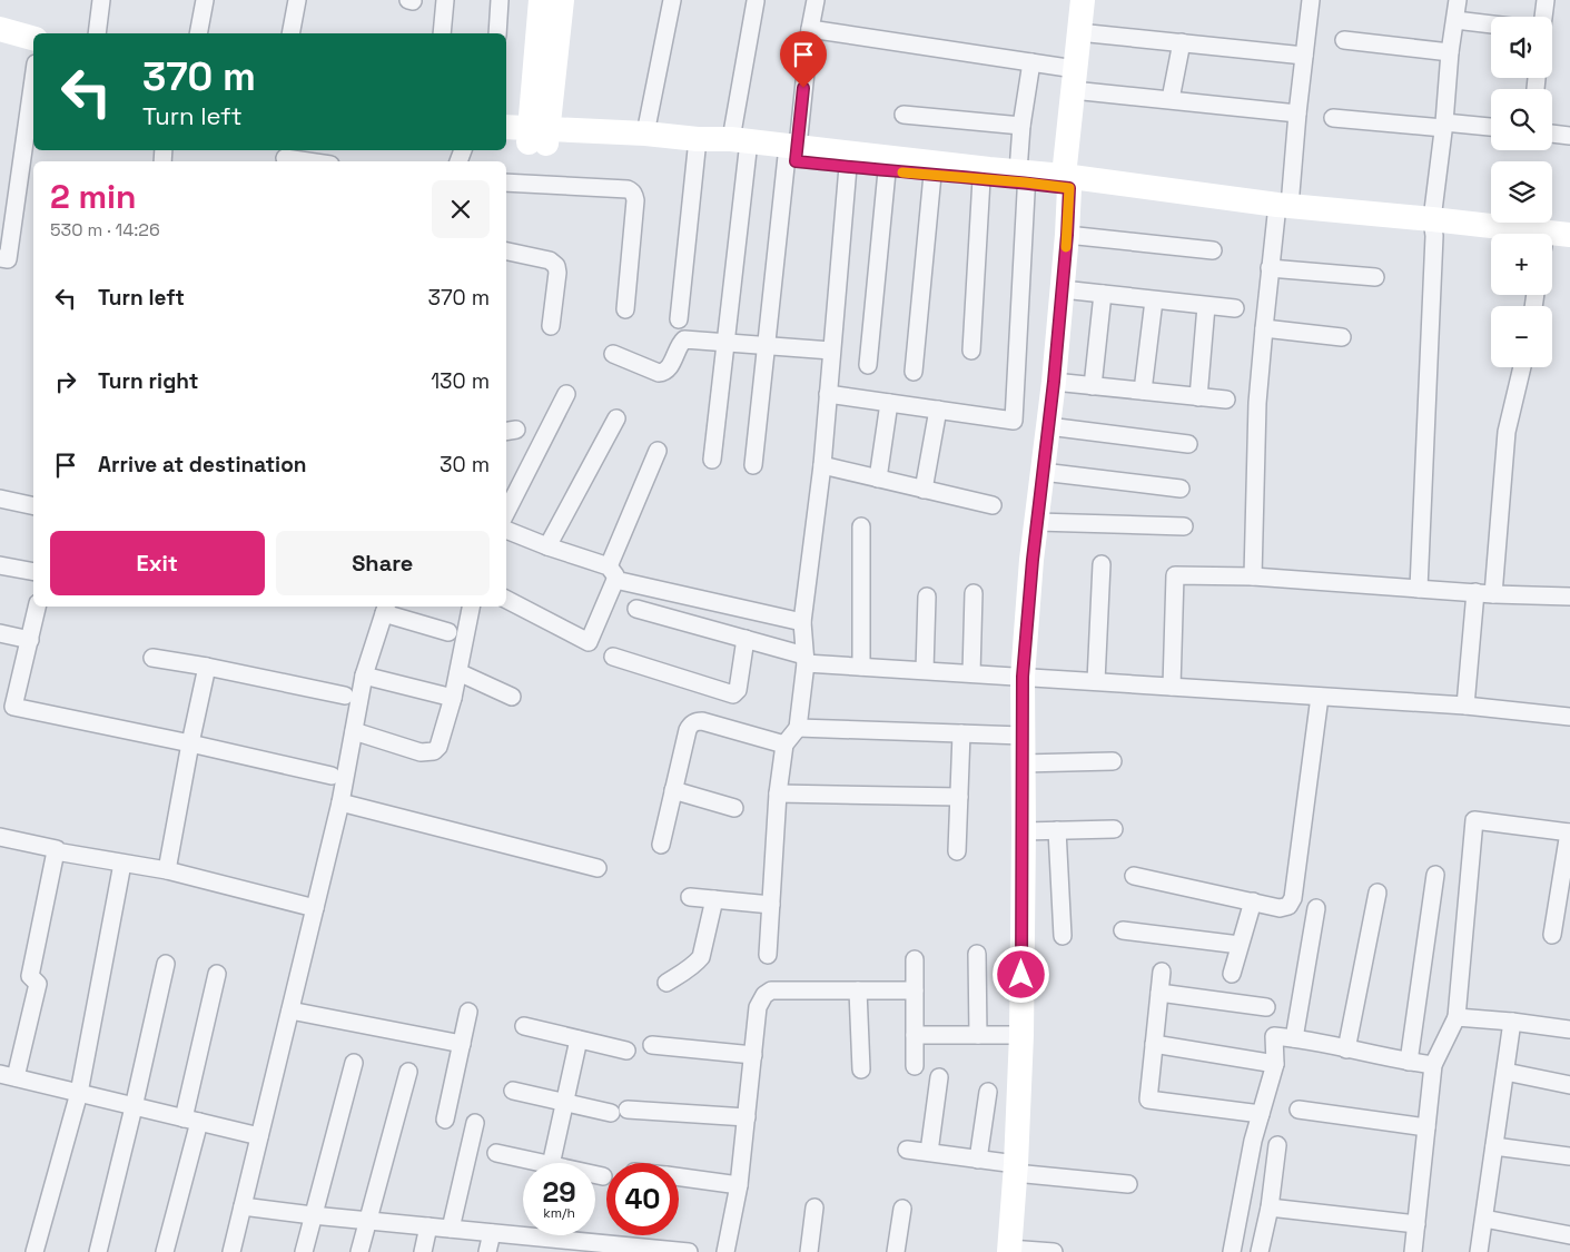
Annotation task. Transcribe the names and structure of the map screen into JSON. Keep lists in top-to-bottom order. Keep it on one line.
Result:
{"page":{"map_buttons":["+","−"],"turn":["370 m","Turn left"],"heading":["2 min","530 m · 14:26"],"list":[{"name":"Turn left","value":"370 m"},{"name":"Turn right","value":"130 m"},{"name":"Arrive at destination","value":"30 m"}],"buttons":["Exit","Share"],"speed":"29 km/h","limit":"40"}}
